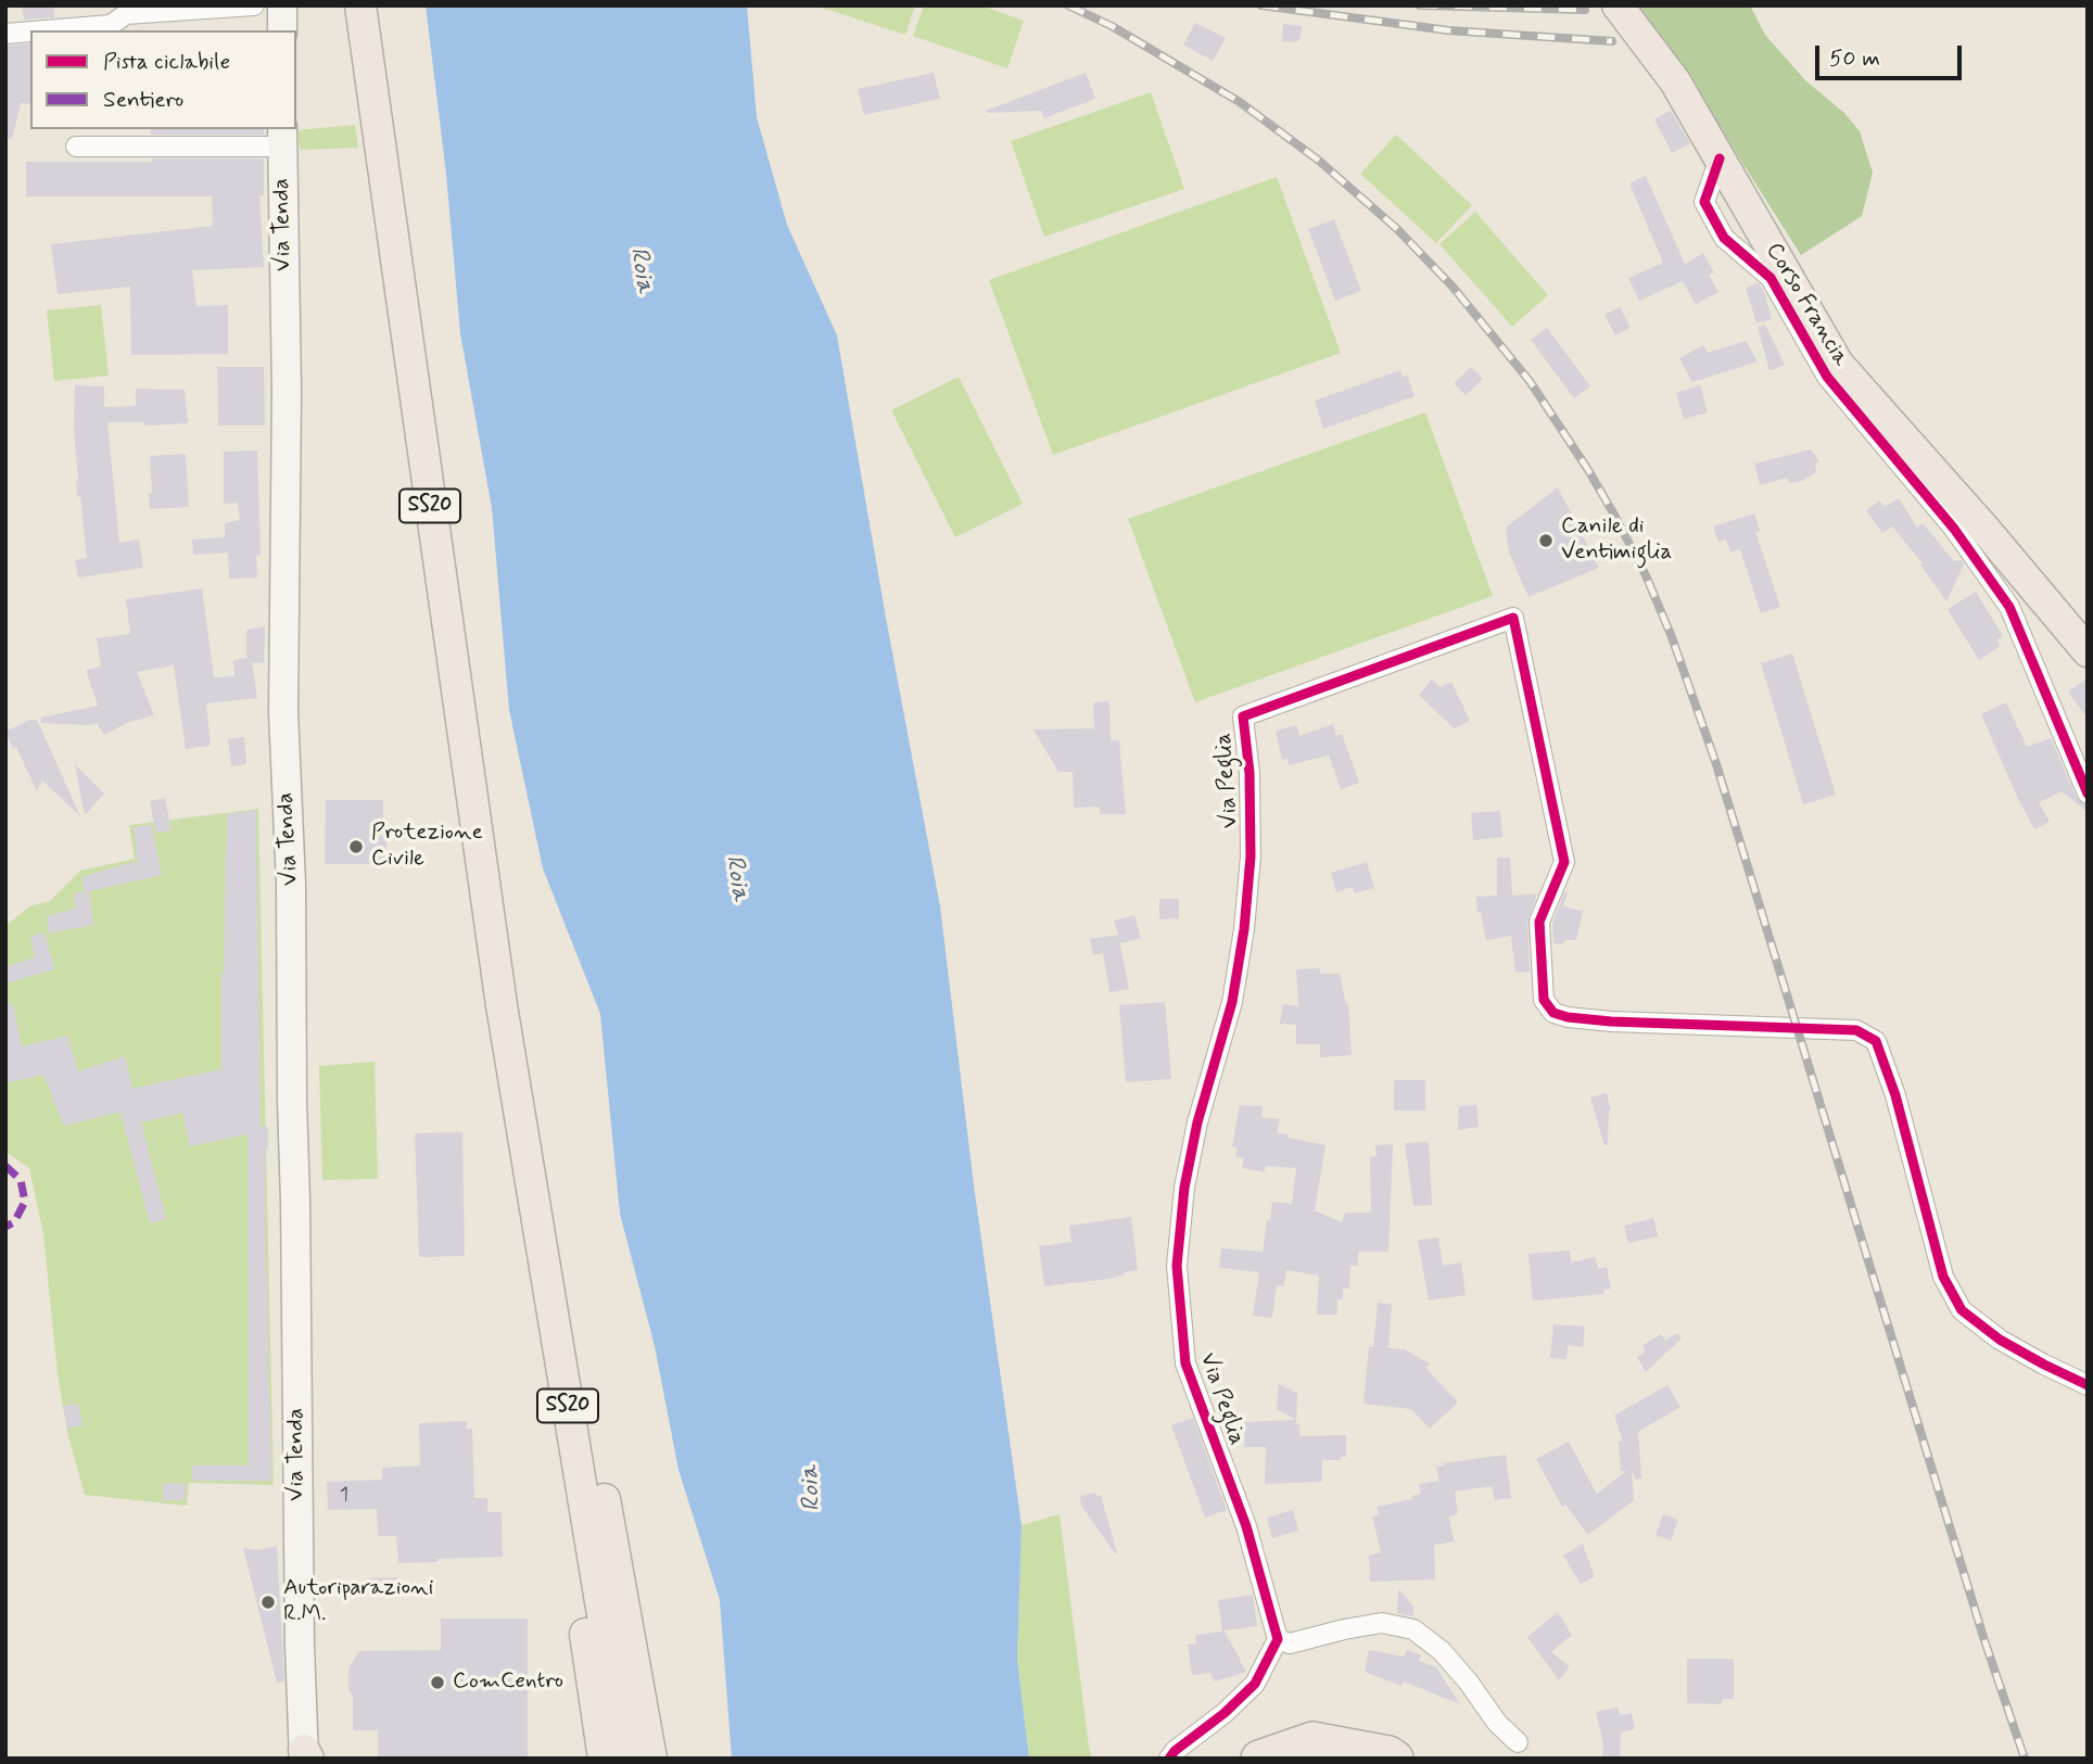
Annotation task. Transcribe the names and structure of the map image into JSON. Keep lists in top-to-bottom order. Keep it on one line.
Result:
{"streets":{"main road":["Via Tenda","Corso Francia","SS20"],"street":["Via Peglia"]},"water":["Roia"],"places":["Canile di Ventimiglia","Protezione Civile","Autoriparazioni R.M.","ComCentro"],"house_numbers":["1"],"legend":["Pista ciclabile","Sentiero"],"scale_bar":"50 m"}
